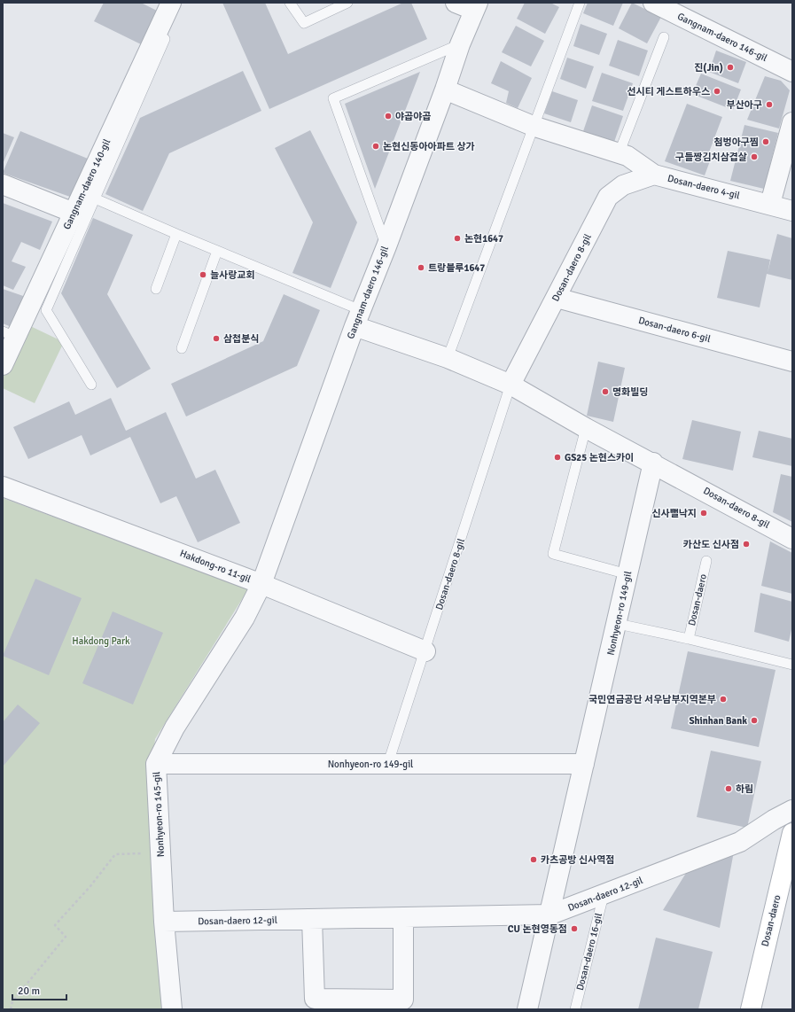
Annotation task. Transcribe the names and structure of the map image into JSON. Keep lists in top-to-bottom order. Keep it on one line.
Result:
{"streets":{"main road":["Dosan-daero"],"street":["Gangnam-daero 146-gil","Gangnam-daero 140-gil","Dosan-daero 4-gil","Dosan-daero 8-gil","Dosan-daero 6-gil","Hakdong-ro 11-gil","Nonhyeon-ro 149-gil","Nonhyeon-ro 145-gil","Dosan-daero 12-gil"],"lane":["Dosan-daero 16-gil"]},"crossings":[["Gangnam-daero 146-gil","Dosan-daero 4-gil"],["Gangnam-daero 146-gil","Dosan-daero 8-gil"],["Gangnam-daero 146-gil","Hakdong-ro 11-gil"],["Gangnam-daero 146-gil","Nonhyeon-ro 145-gil"],["Dosan-daero 4-gil","Dosan-daero 8-gil"],["Dosan-daero 8-gil","Dosan-daero 6-gil"],["Dosan-daero 8-gil","Hakdong-ro 11-gil"],["Dosan-daero 8-gil","Nonhyeon-ro 149-gil"],["Hakdong-ro 11-gil","Nonhyeon-ro 145-gil"],["Dosan-daero","Nonhyeon-ro 149-gil"],["Nonhyeon-ro 149-gil","Nonhyeon-ro 145-gil"],["Nonhyeon-ro 149-gil","Dosan-daero 12-gil"],["Nonhyeon-ro 145-gil","Dosan-daero 12-gil"],["Dosan-daero 12-gil","Dosan-daero 16-gil"]],"parks":["Hakdong Park"],"places":["진(Jin)","선시티 게스트하우스","부산아구","야곱야곱","첨벙아구찜","논현신동아아파트 상가","구들짱김치삼겹살","논현1647","트랑블루1647","늘사랑교회","삼첩분식","명화빌딩","GS25 논현스카이","신사뻘낙지","카산도 신사점","국민연금공단 서우남부지역본부","Shinhan Bank","하림","카츠공방 신사역점","CU 논현영동점"],"scale_bar":"20 m"}
